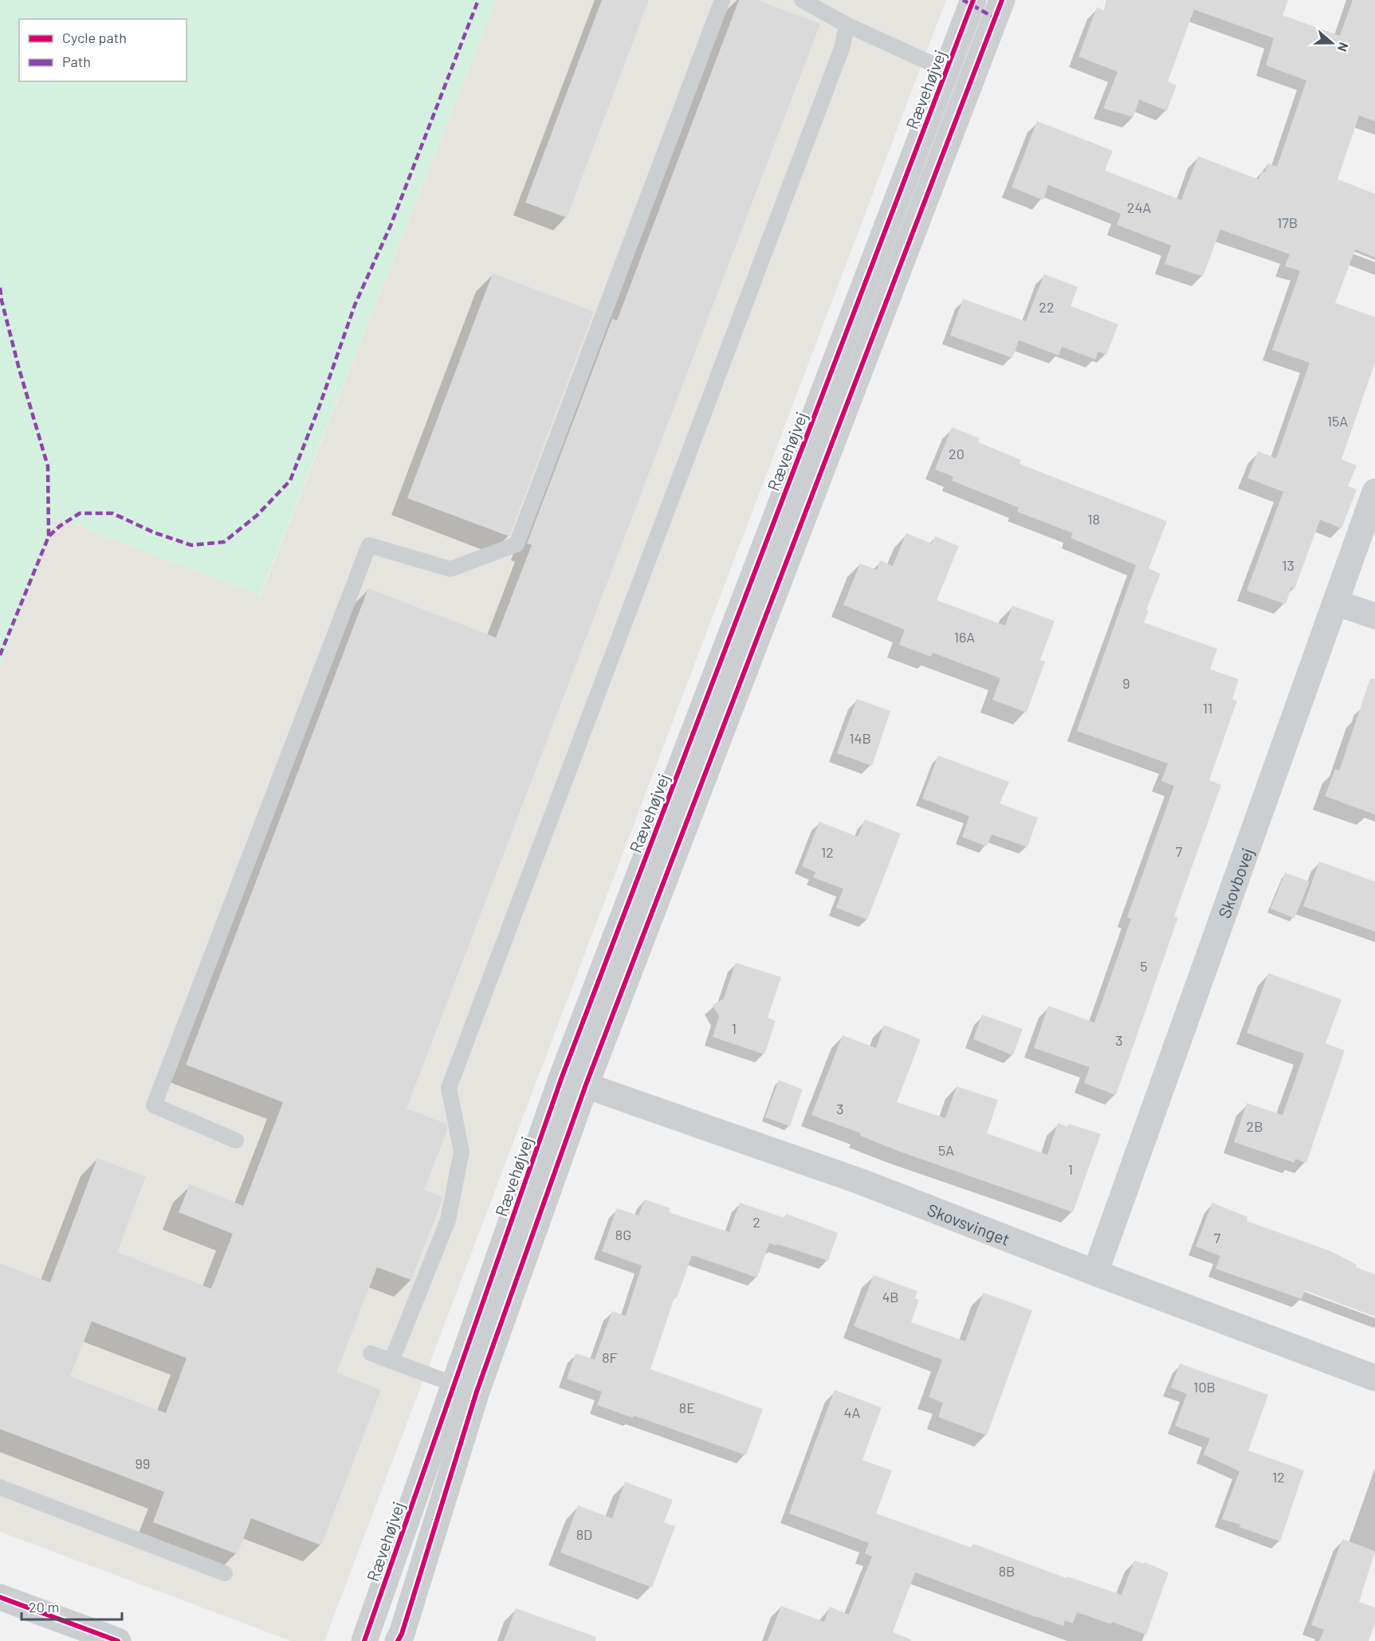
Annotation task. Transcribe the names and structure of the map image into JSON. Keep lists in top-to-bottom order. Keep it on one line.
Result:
{"streets":{"street":["Rævehøjvej","Skovbovej","Skovsvinget"]},"crossings":[["Rævehøjvej","Skovsvinget"],["Skovbovej","Skovsvinget"]],"house_numbers":["24A","17B","22","15A","20","18","13","16A","9","11","14B","7","12","5","1","3","3","2B","5A","1","2","8G","7","4B","8F","10B","8E","4A","99","12","8D","8B"],"legend":["Cycle path","Path"],"scale_bar":"20 m","north":"right"}
